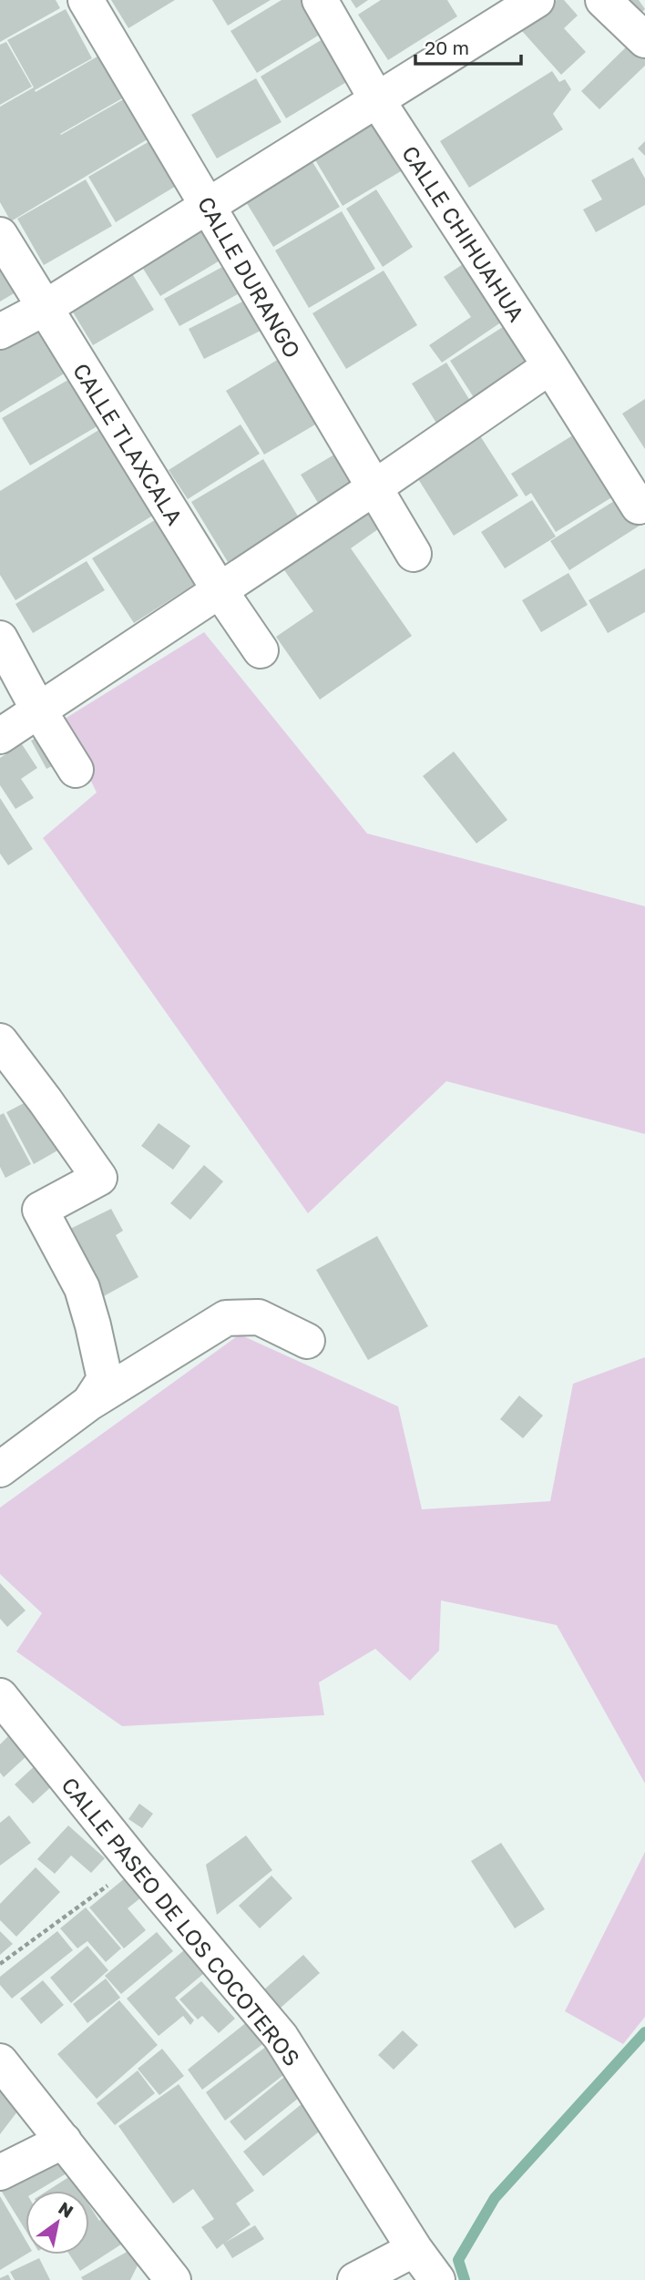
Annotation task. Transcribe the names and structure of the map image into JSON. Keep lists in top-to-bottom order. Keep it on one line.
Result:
{"streets":{"street":["CALLE CHIHUAHUA","CALLE DURANGO","CALLE TLAXCALA","CALLE PASEO DE LOS COCOTEROS"]},"scale_bar":"20 m","north":"top right"}
